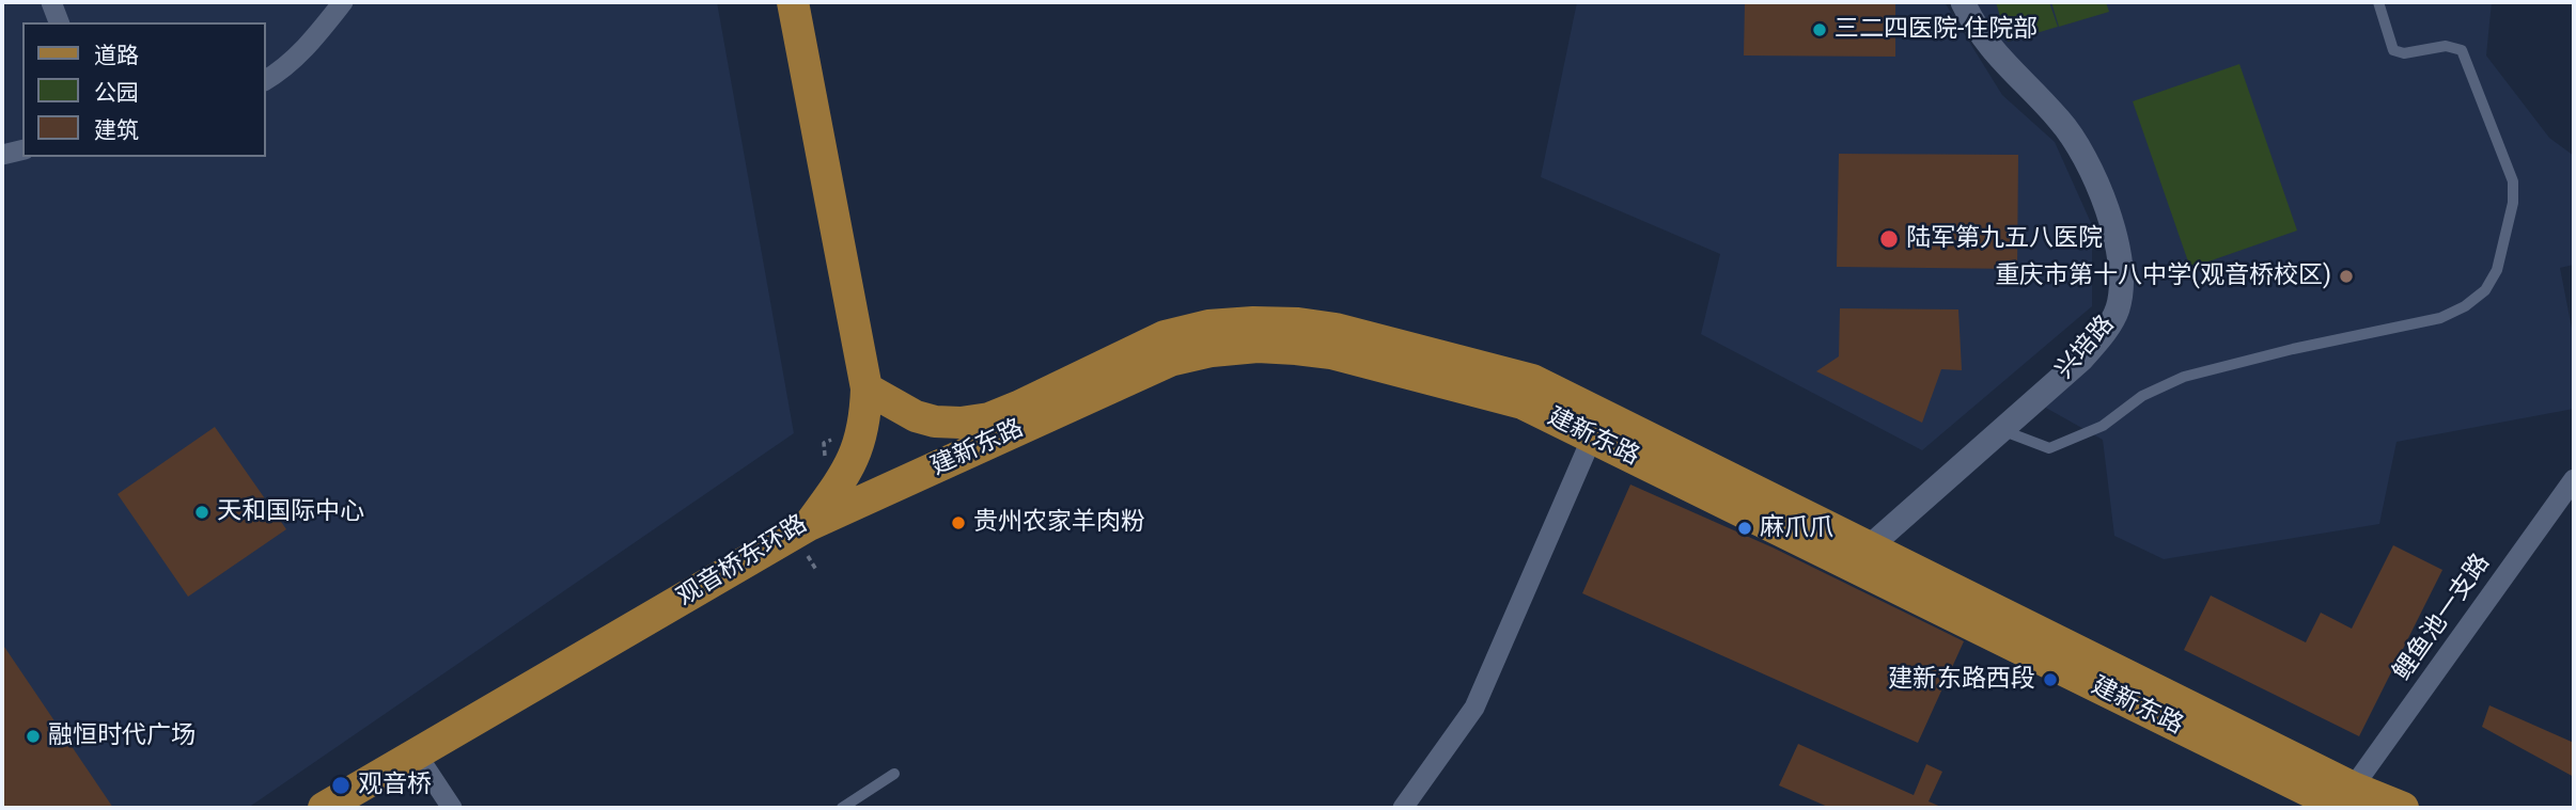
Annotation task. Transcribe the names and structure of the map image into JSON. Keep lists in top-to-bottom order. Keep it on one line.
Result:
{"streets":{"main road":["建新东路","观音桥东环路"],"street":["兴培路","鲤鱼池一支路"]},"crossings":[["兴培路","建新东路"],["建新东路","观音桥东环路"],["建新东路","鲤鱼池一支路"]],"places":["三二四医院-住院部","陆军第九五八医院","重庆市第十八中学(观音桥校区)","天和国际中心","贵州农家羊肉粉","麻爪爪","建新东路西段","融恒时代广场","观音桥"],"legend":["道路","公园","建筑"]}
